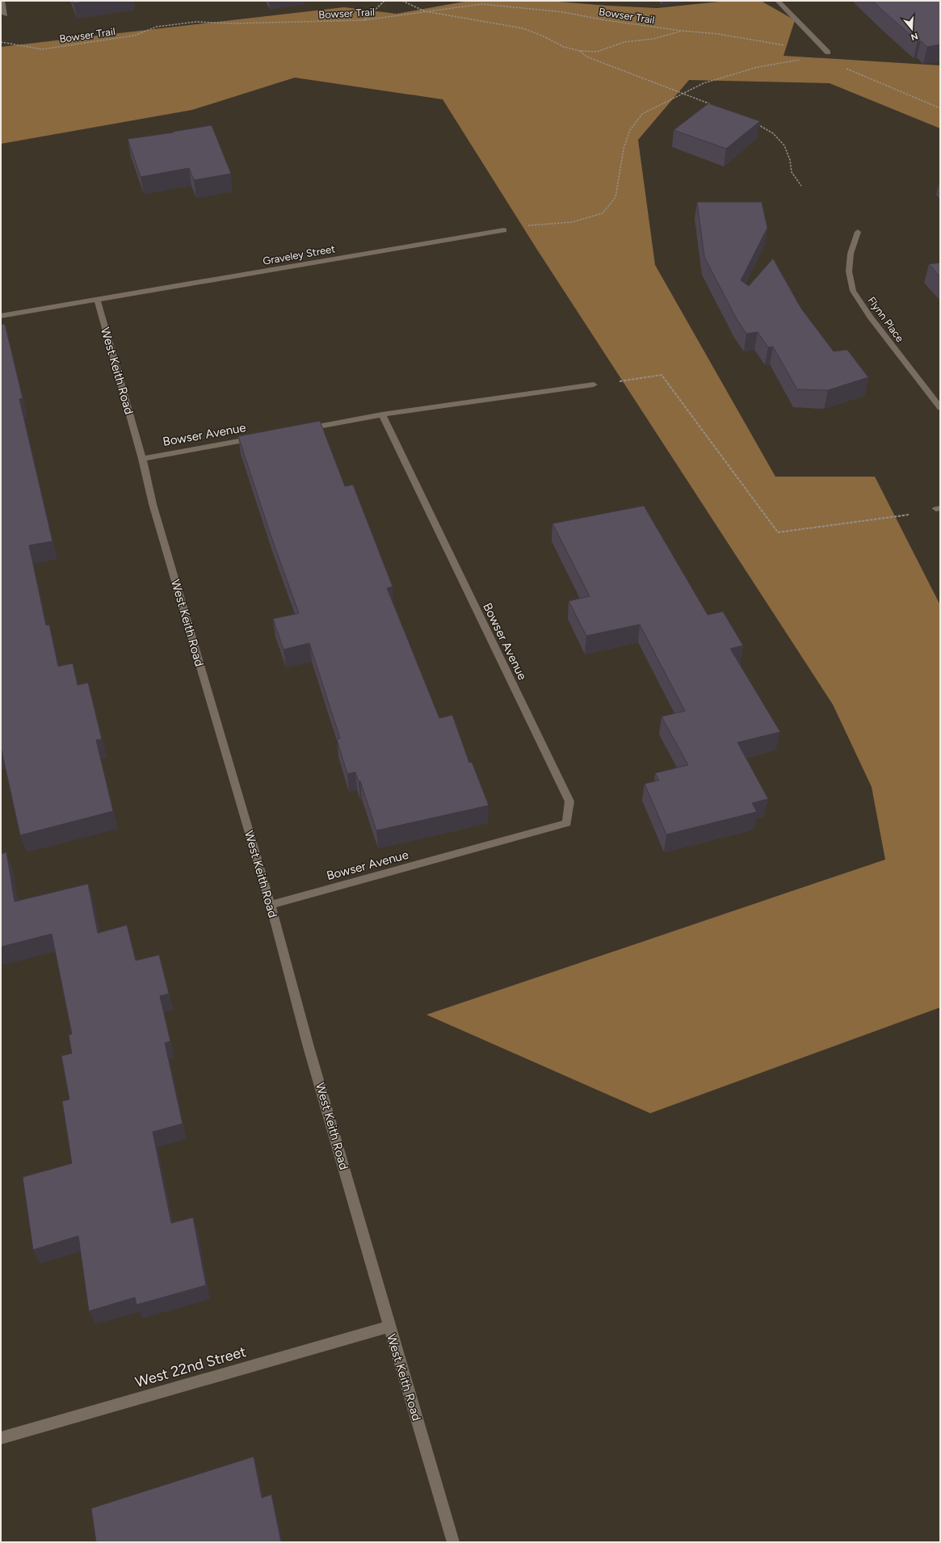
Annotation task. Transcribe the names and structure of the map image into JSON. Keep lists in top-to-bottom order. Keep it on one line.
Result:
{"streets":{"street":["Graveley Street","Flynn Place","West Keith Road","Bowser Avenue","West 22nd Street"],"path":["Bowser Trail"]},"crossings":[["Graveley Street","West Keith Road"],["West Keith Road","Bowser Avenue"],["West Keith Road","West 22nd Street"]],"north":"bottom"}
